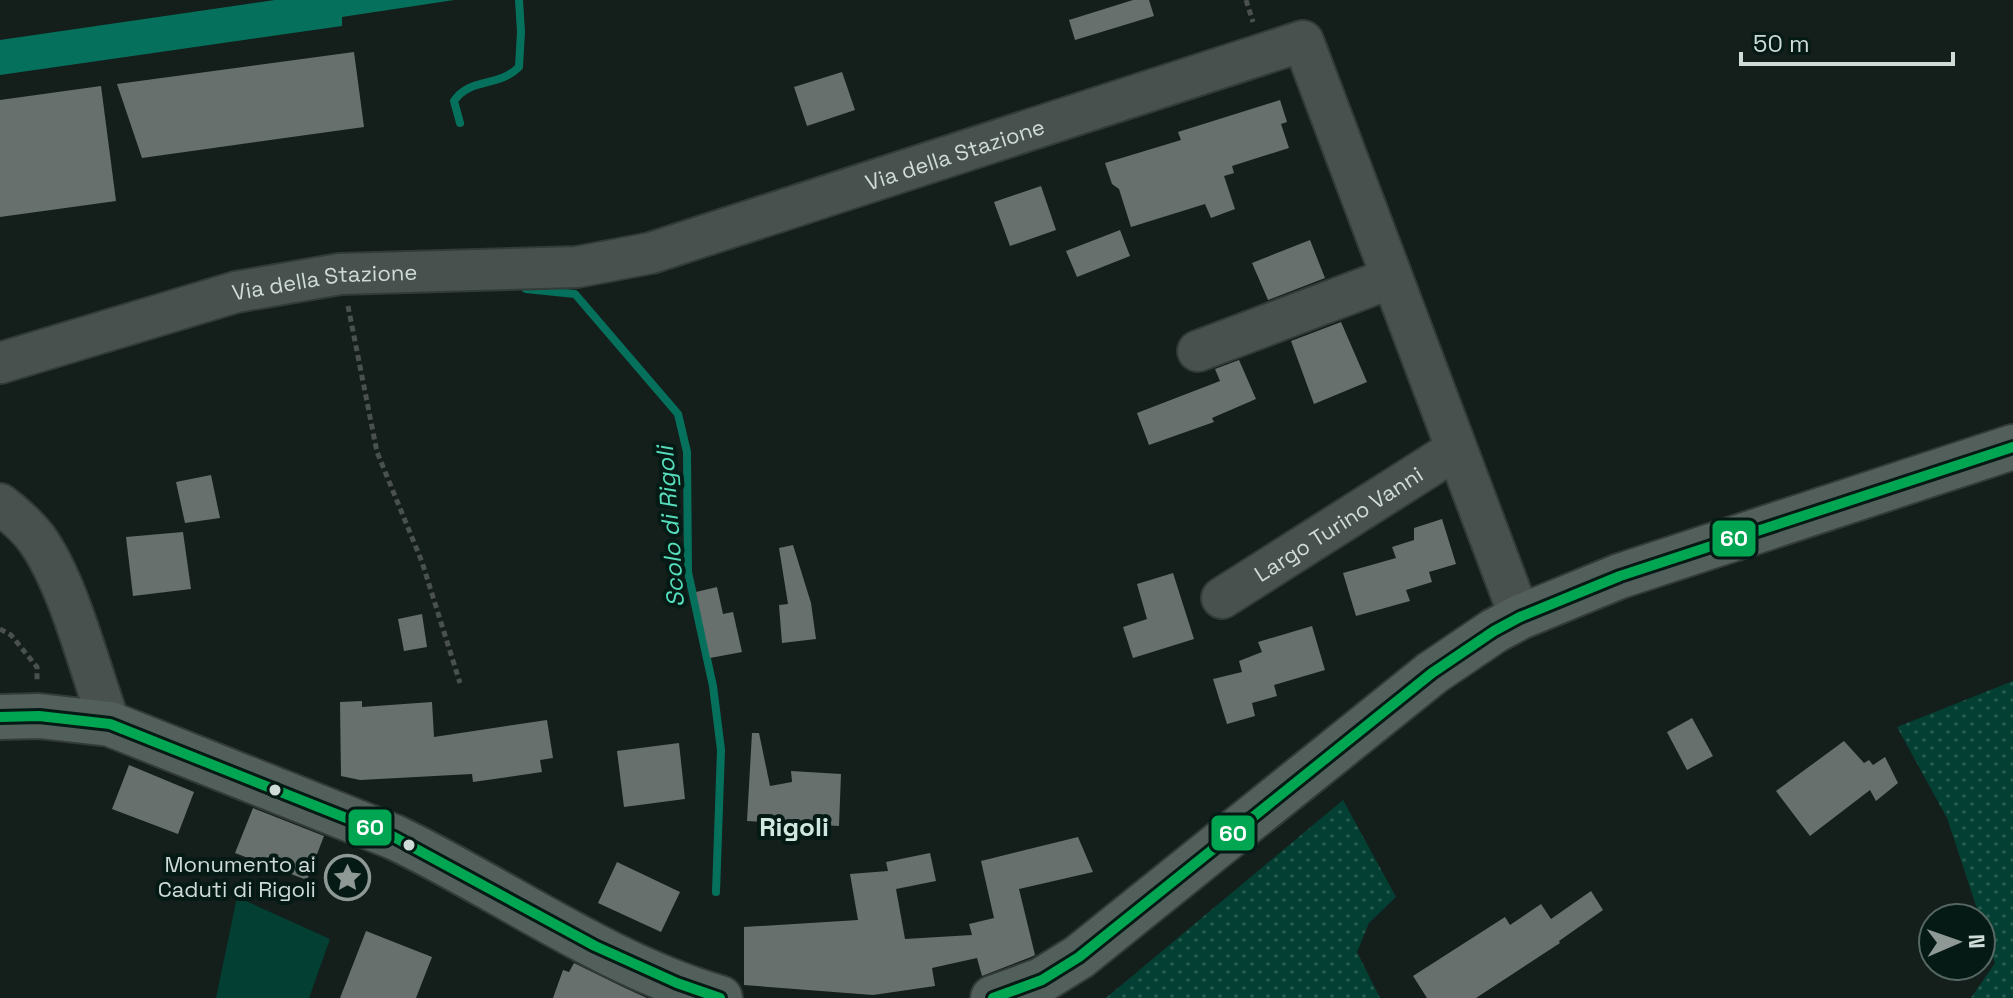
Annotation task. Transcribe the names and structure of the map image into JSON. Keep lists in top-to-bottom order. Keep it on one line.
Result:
{"streets":{"street":["Via della Stazione","Largo Turino Vanni"]},"crossings":[["Via della Stazione","Largo Turino Vanni"]],"districts":["Rigoli"],"water":["Scolo di Rigoli"],"places":{"place":["Monumento ai Caduti di Rigoli"]},"lines":["transit line 60"],"scale_bar":"50 m","north":"right"}
